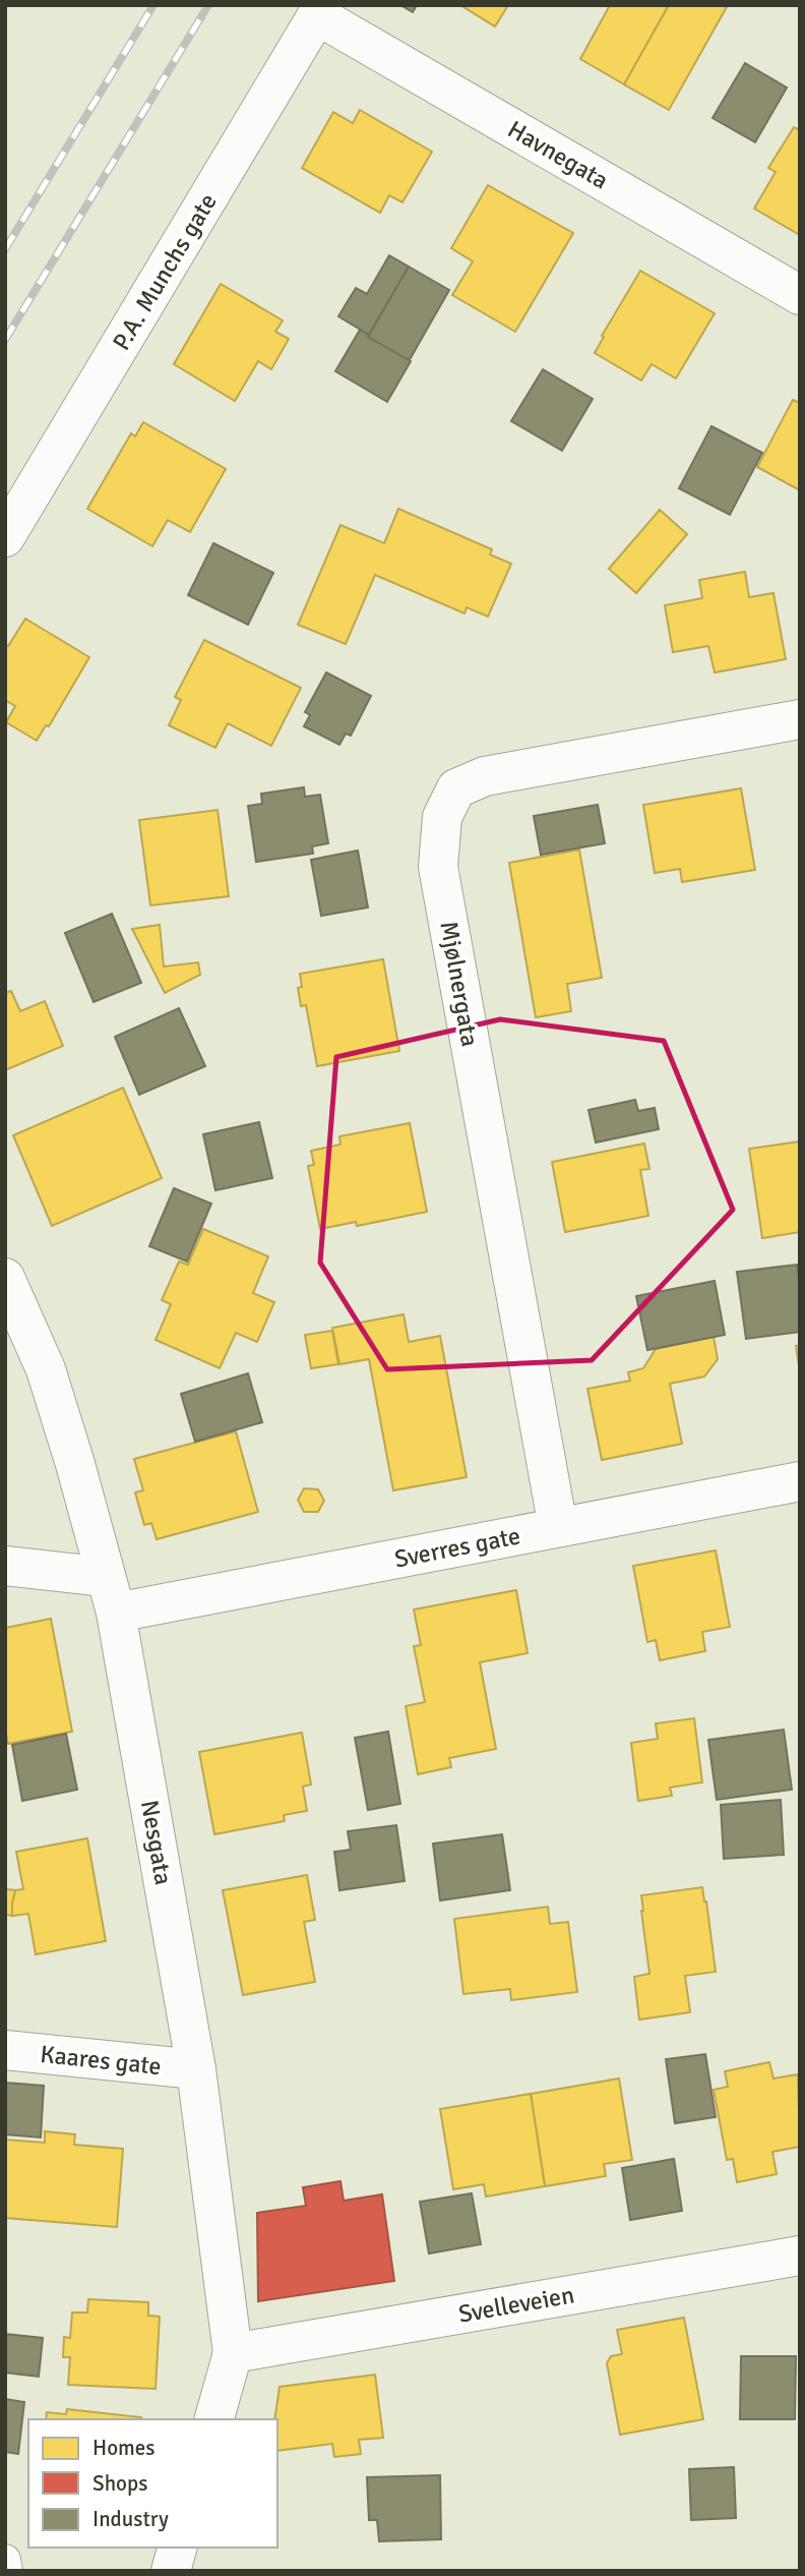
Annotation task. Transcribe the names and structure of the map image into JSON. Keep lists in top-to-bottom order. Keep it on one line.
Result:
{"streets":{"street":["Havnegata","P.A. Munchs gate","Mjølnergata","Sverres gate","Nesgata","Kaares gate","Svelleveien"]},"crossings":[["Havnegata","P.A. Munchs gate"],["Mjølnergata","Sverres gate"],["Sverres gate","Nesgata"],["Nesgata","Kaares gate"],["Nesgata","Svelleveien"]],"legend":["Homes","Shops","Industry"]}
